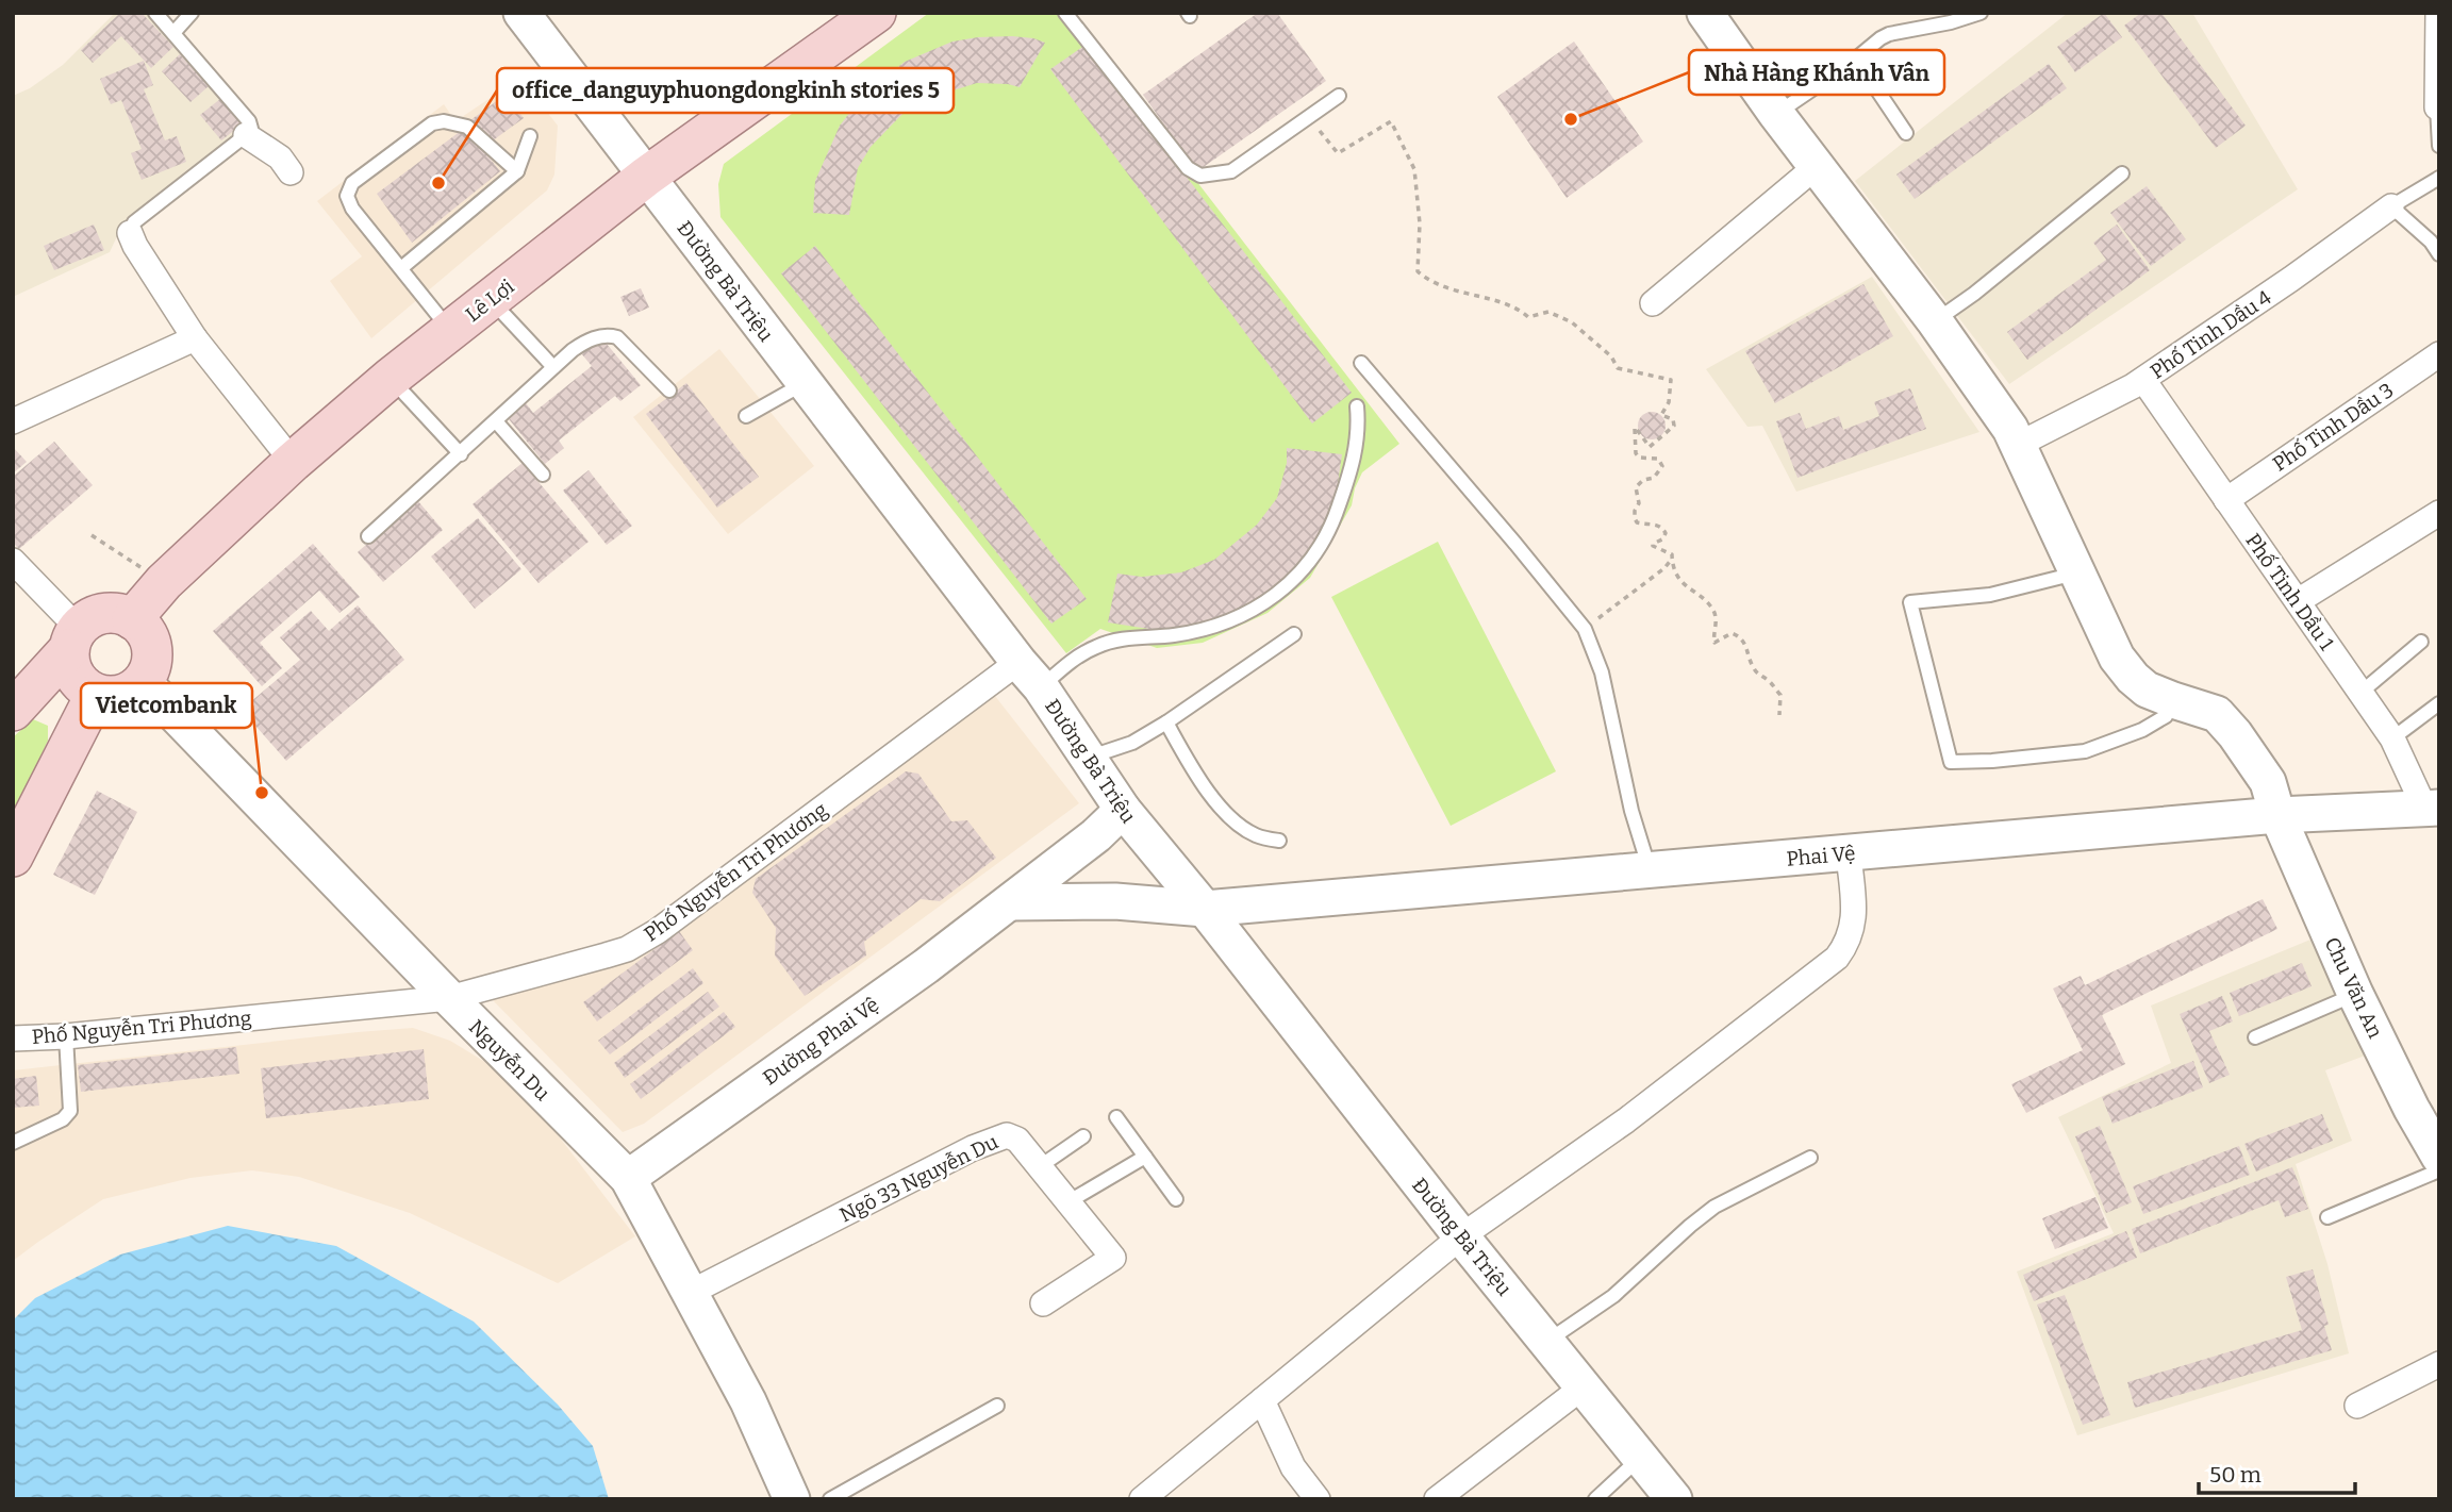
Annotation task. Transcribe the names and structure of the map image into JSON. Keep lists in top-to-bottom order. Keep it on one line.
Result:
{"streets":{"main road":["Lê Lợi"],"street":["Đường Bà Triệu","Phố Tinh Dầu 4","Phố Tinh Dầu 3","Phố Tinh Dầu 1","Phai Vệ","Phố Nguyễn Tri Phương","Chu Văn An","Đường Phai Vệ","Nguyễn Du","Ngõ 33 Nguyễn Du"]},"crossings":[["Đường Bà Triệu","Lê Lợi"],["Đường Bà Triệu","Phai Vệ"],["Đường Bà Triệu","Phố Nguyễn Tri Phương"],["Đường Bà Triệu","Đường Phai Vệ"],["Lê Lợi","Nguyễn Du"],["Phố Tinh Dầu 4","Phố Tinh Dầu 1"],["Phố Tinh Dầu 4","Chu Văn An"],["Phố Tinh Dầu 3","Phố Tinh Dầu 1"],["Phố Tinh Dầu 1","Phai Vệ"],["Phai Vệ","Chu Văn An"],["Phố Nguyễn Tri Phương","Nguyễn Du"],["Đường Phai Vệ","Nguyễn Du"],["Nguyễn Du","Ngõ 33 Nguyễn Du"]],"places":["Nhà Hàng Khánh Vân","office_danguyphuongdongkinh stories 5","Vietcombank"],"scale_bar":"50 m"}
